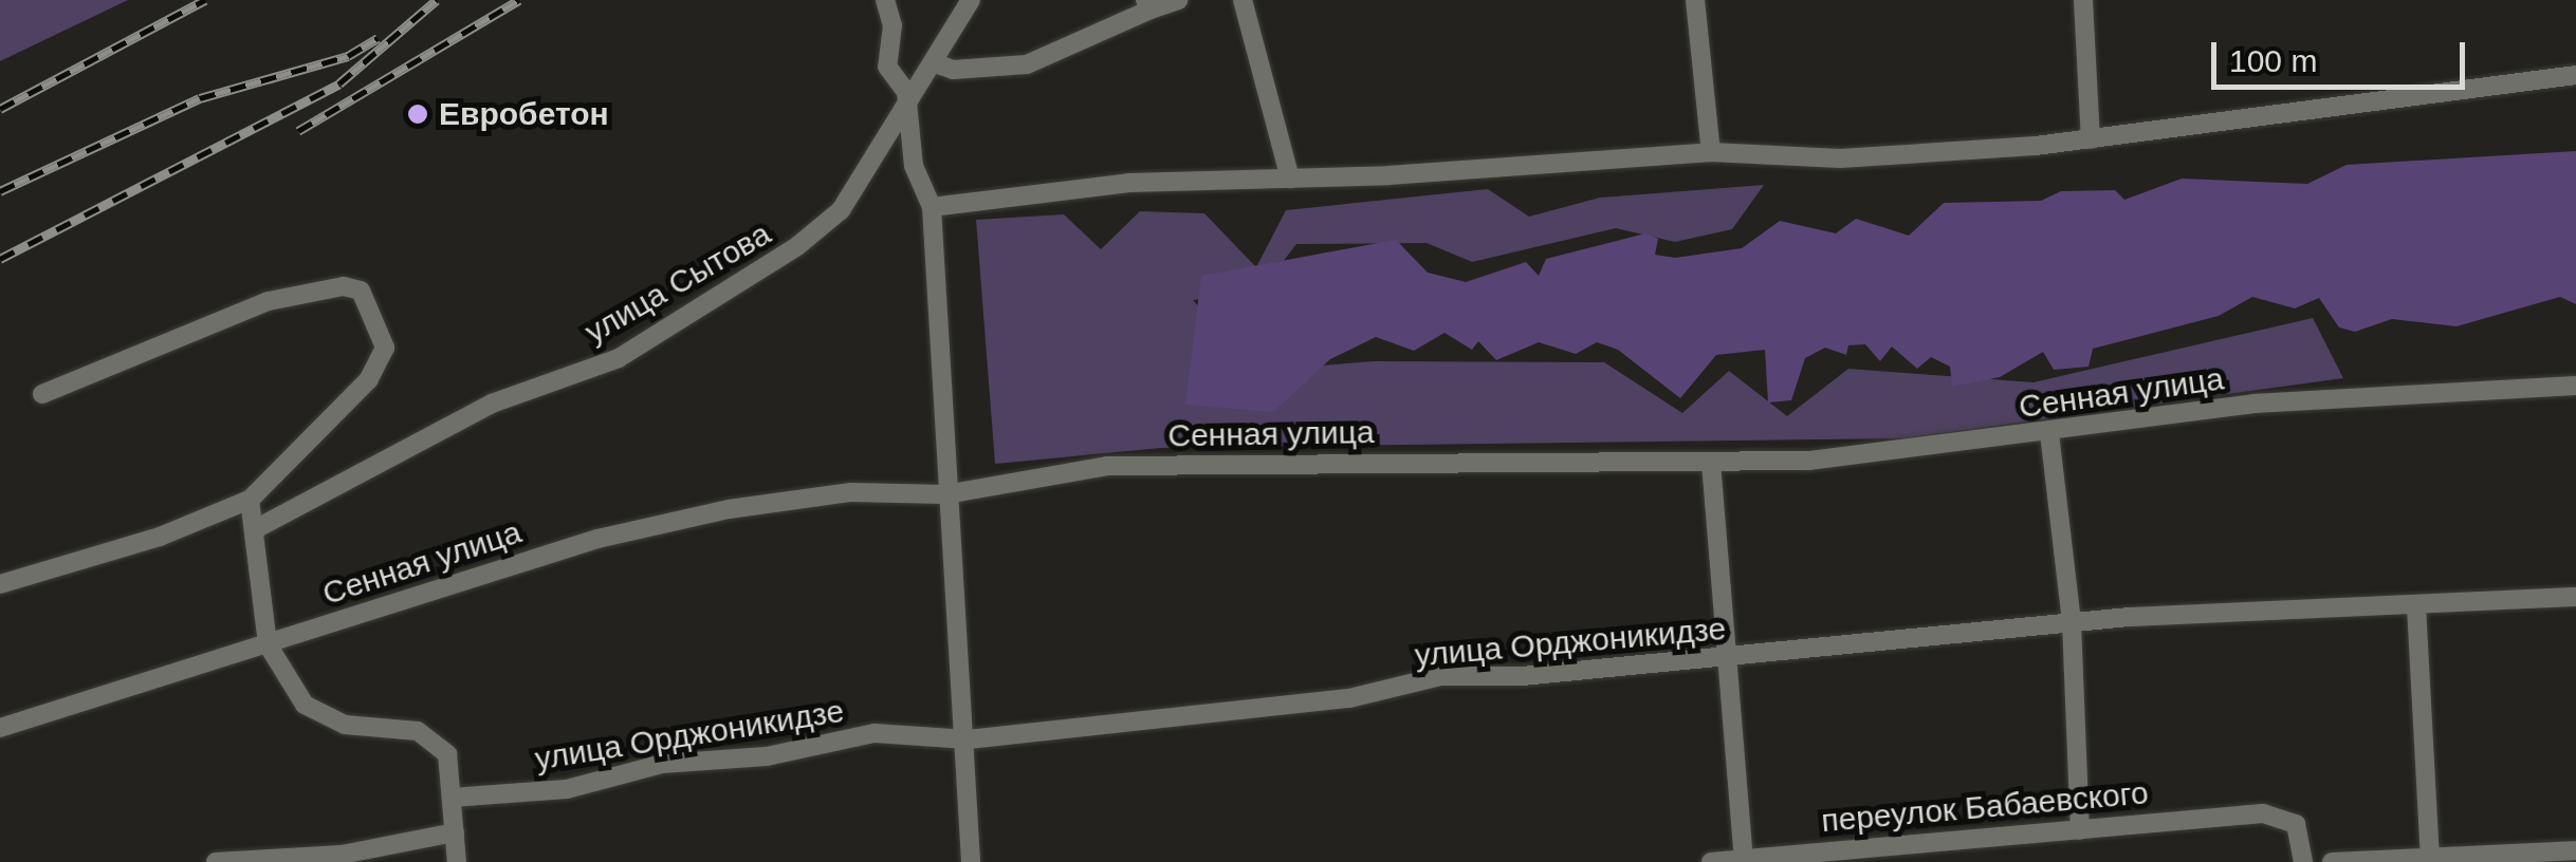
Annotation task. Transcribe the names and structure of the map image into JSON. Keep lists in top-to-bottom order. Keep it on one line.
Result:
{"streets":{"street":["улица Сытова","Сенная улица","улица Орджоникидзе","переулок Бабаевского"]},"places":["Евробетон"],"scale_bar":"100 m"}
